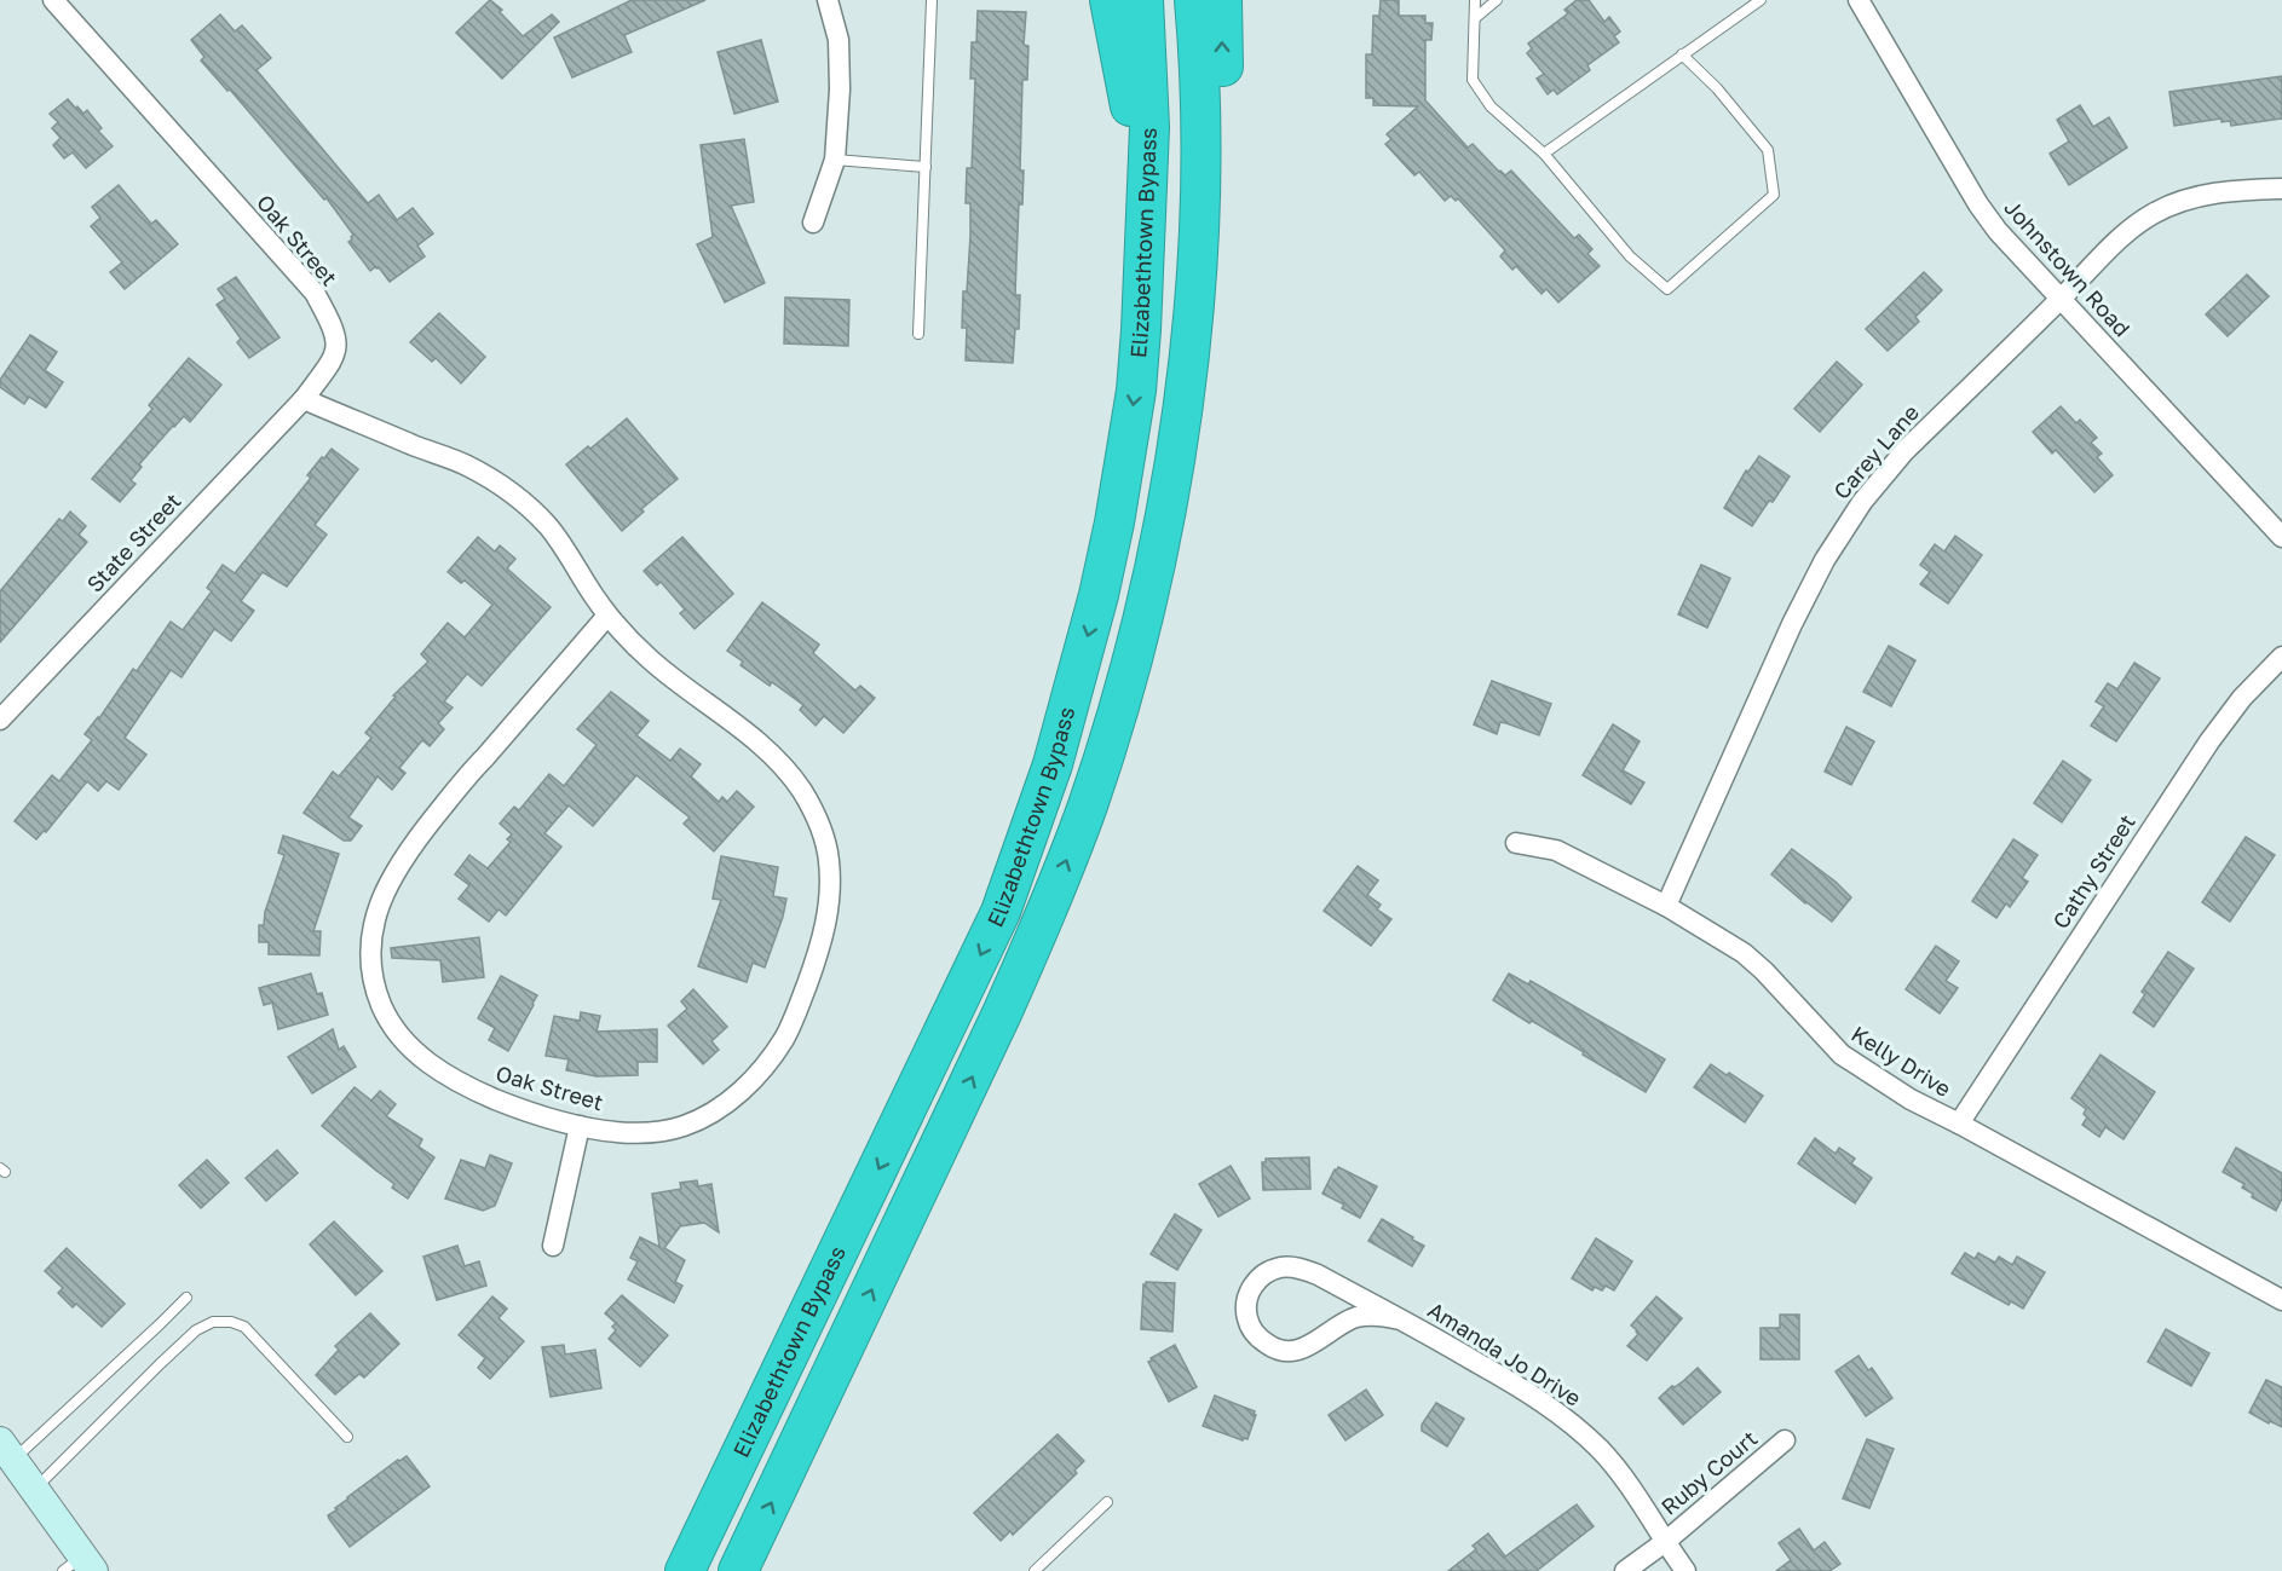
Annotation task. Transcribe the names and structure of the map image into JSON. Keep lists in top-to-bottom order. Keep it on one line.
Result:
{"streets":{"highway":["Elizabethtown Bypass"],"street":["Oak Street","Johnstown Road","Carey Lane","State Street","Cathy Street","Kelly Drive","Amanda Jo Drive","Ruby Court"]},"crossings":[["Oak Street","State Street"],["Johnstown Road","Carey Lane"],["Carey Lane","Kelly Drive"],["Cathy Street","Kelly Drive"],["Amanda Jo Drive","Ruby Court"]]}
